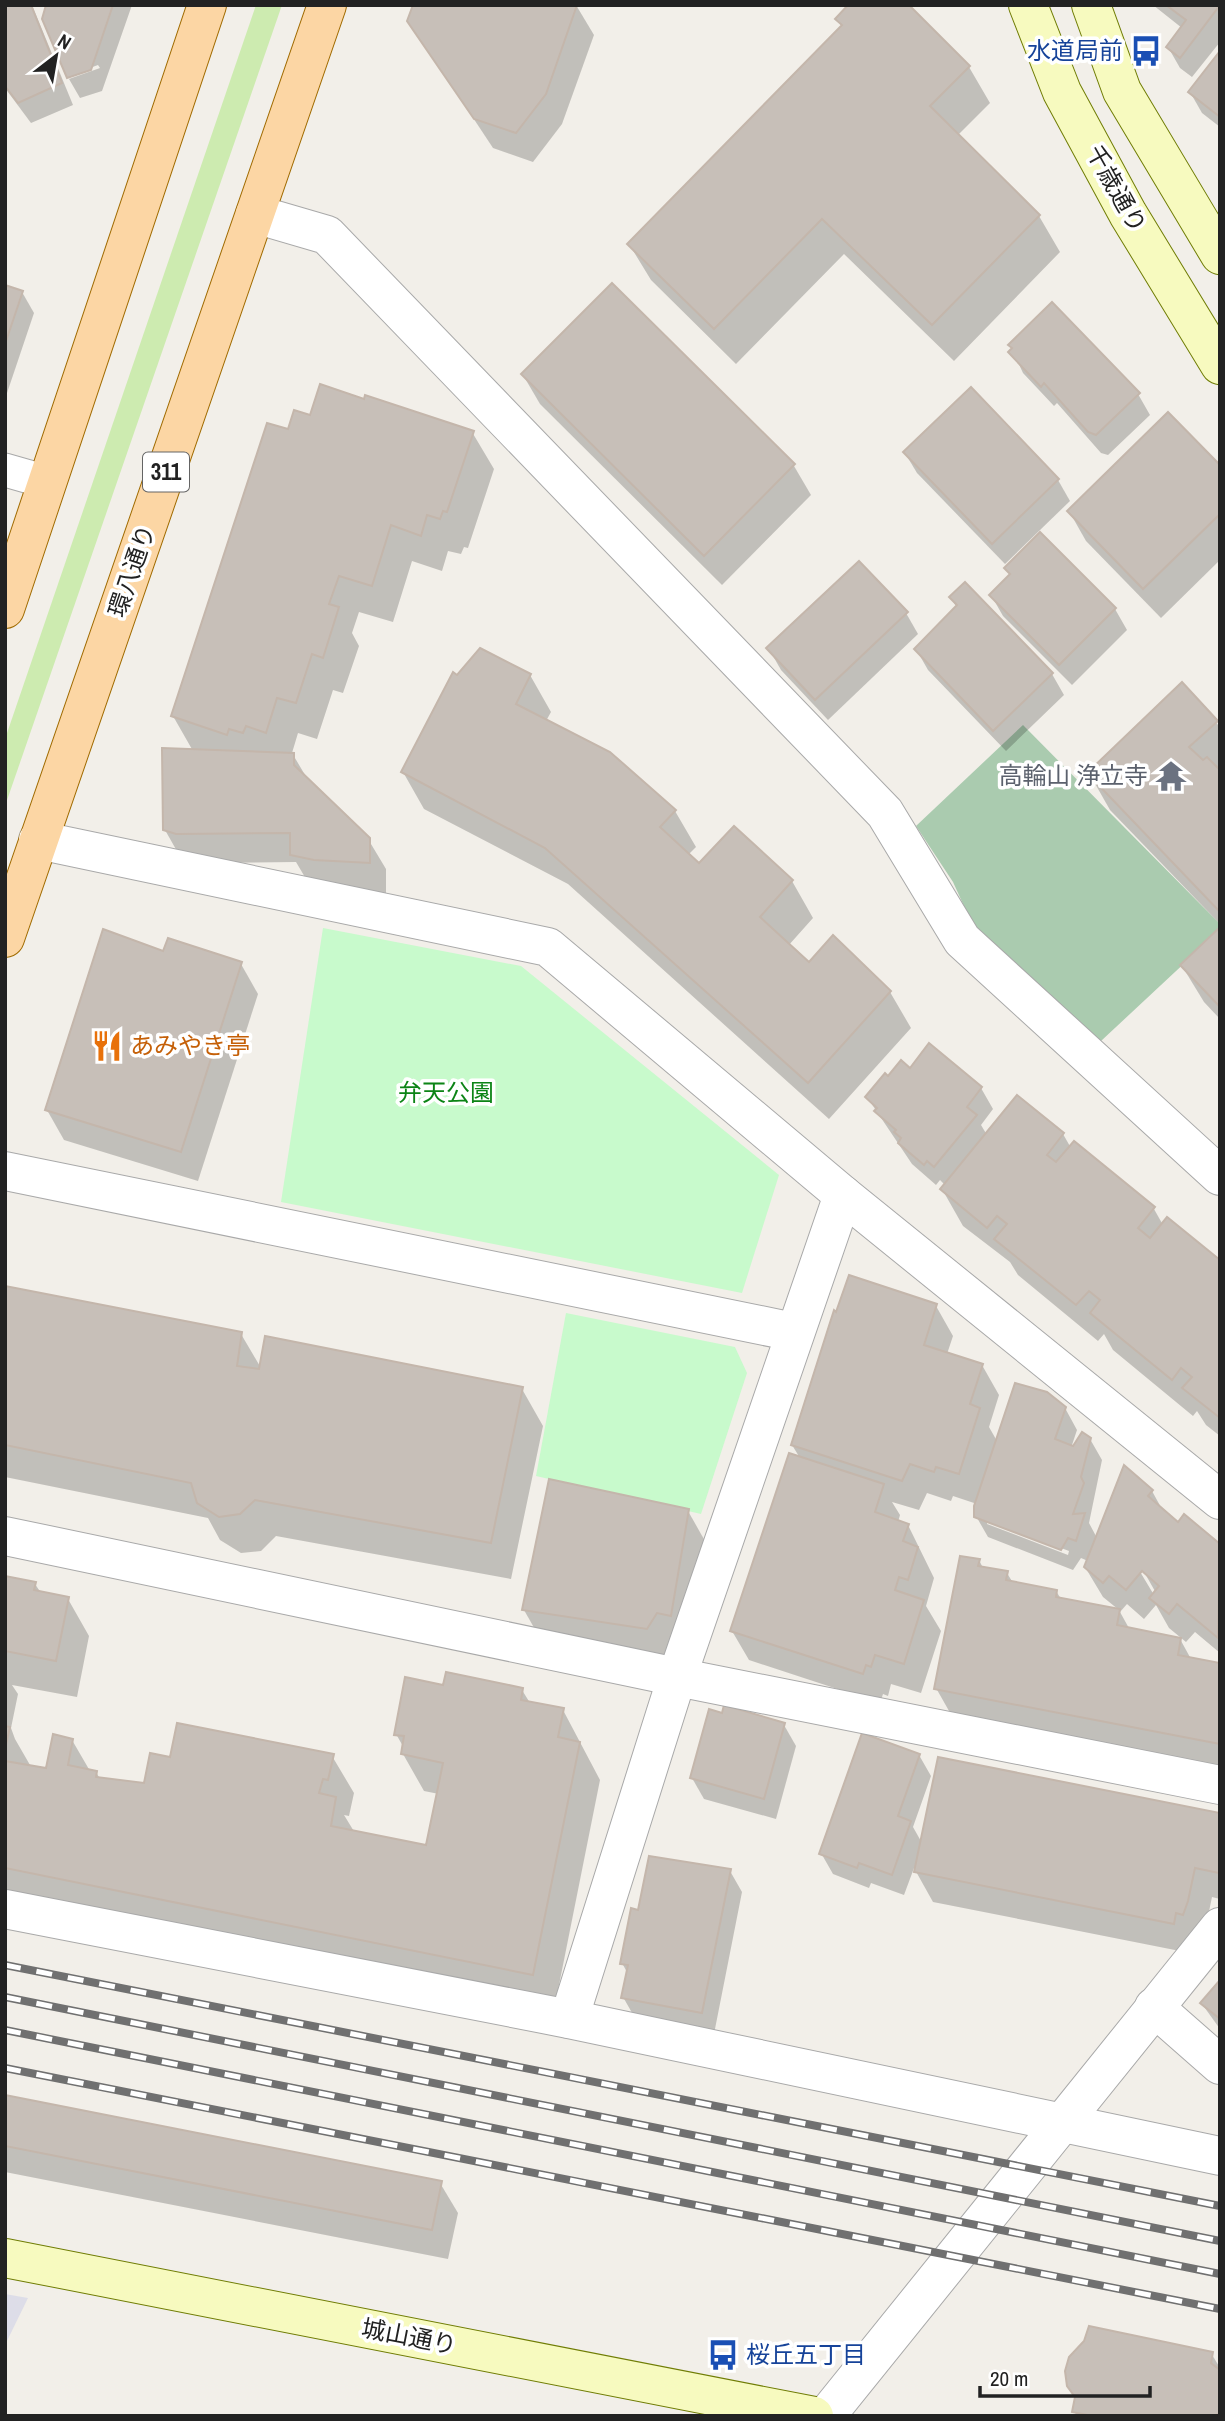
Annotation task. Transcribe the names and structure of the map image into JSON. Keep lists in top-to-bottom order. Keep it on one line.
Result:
{"streets":{"main road":["311","環八通り"],"street":["千歳通り","城山通り"]},"parks":["弁天公園"],"places":{"bus stop":["水道局前","桜丘五丁目"],"temple":["高輪山 浄立寺"],"restaurant":["あみやき亭"]},"scale_bar":"20 m","north":"top right"}
